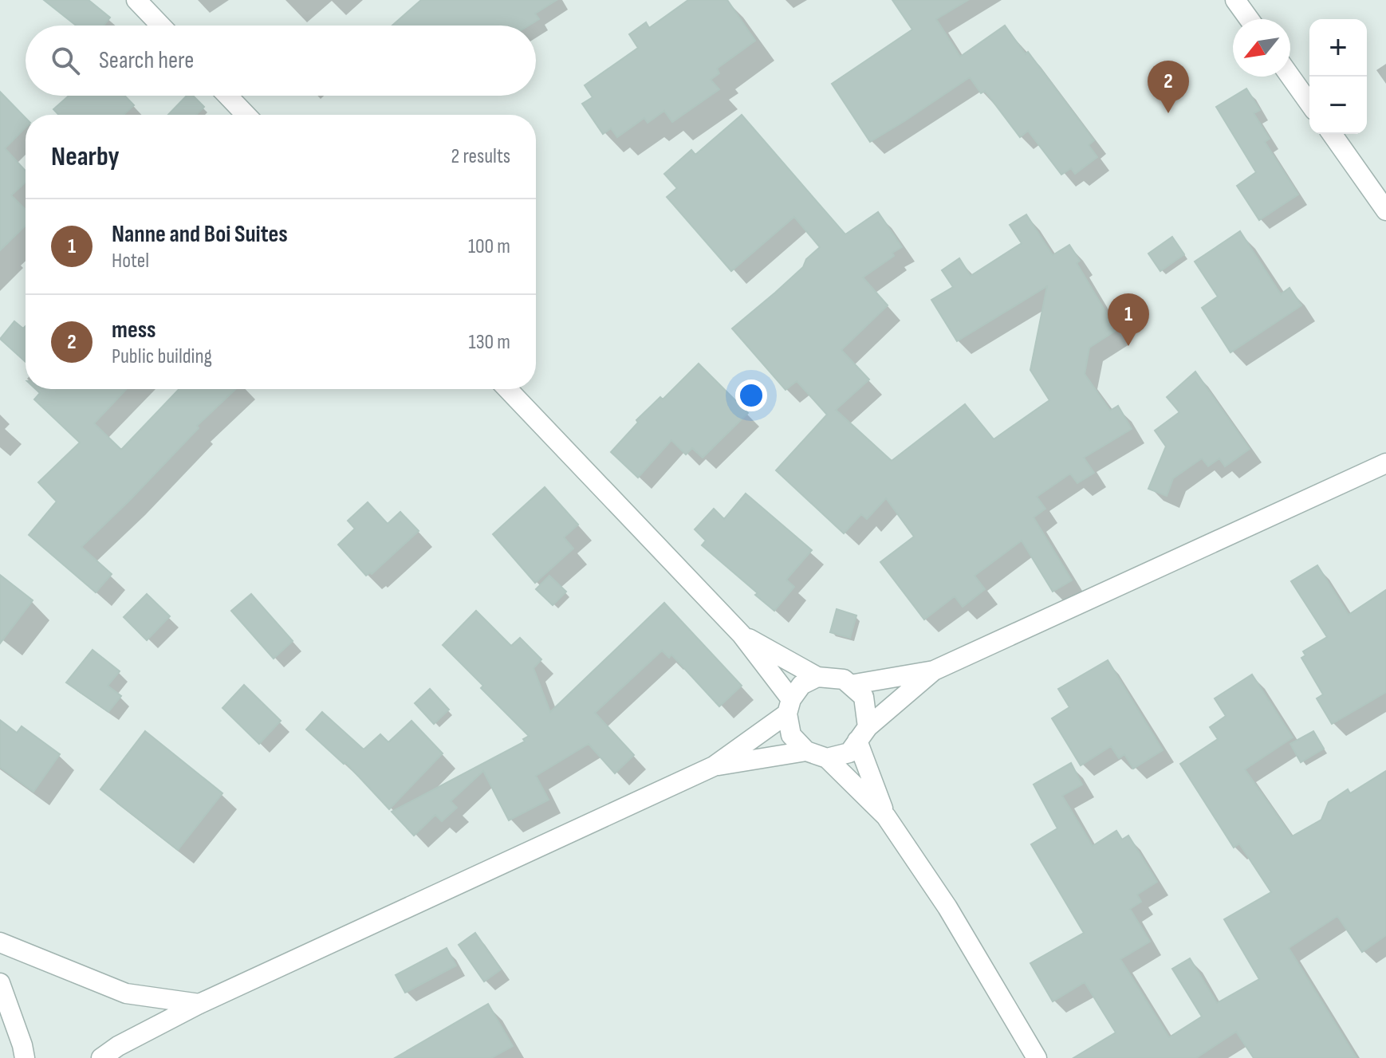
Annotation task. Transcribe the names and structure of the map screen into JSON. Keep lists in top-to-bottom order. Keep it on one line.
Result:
{"north":"bottom left","page":{"map_buttons":["+","−"],"search":"Search here","pins":["2","1"],"heading":["Nearby","2 results"],"list":[{"mark":"1","name":"Nanne and Boi Suites","note":"Hotel","value":"100 m"},{"mark":"2","name":"mess","note":"Public building","value":"130 m"}]}}
